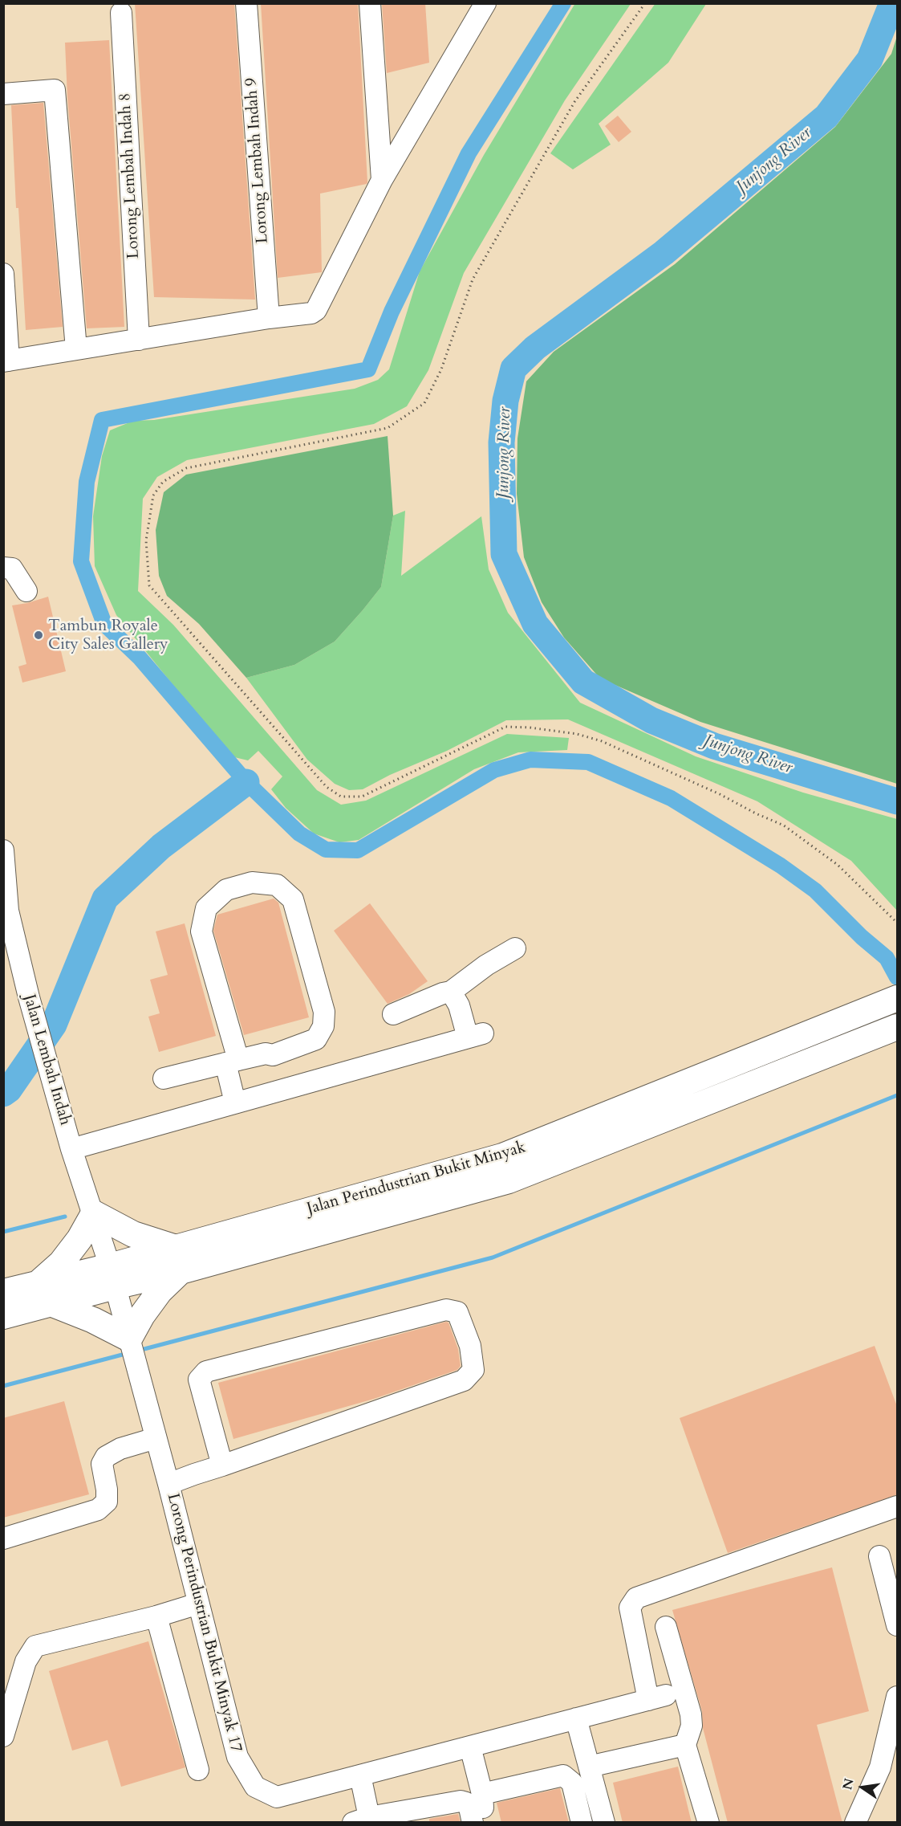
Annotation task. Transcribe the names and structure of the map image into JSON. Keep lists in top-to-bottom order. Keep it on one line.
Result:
{"streets":{"main road":["Jalan Perindustrian Bukit Minyak"],"street":["Lorong Lembah Indah 9","Lorong Lembah Indah 8","Jalan Lembah Indah","Lorong Perindustrian Bukit Minyak 17"]},"crossings":[["Jalan Lembah Indah","Jalan Perindustrian Bukit Minyak"],["Jalan Lembah Indah","Lorong Perindustrian Bukit Minyak 17"],["Jalan Perindustrian Bukit Minyak","Lorong Perindustrian Bukit Minyak 17"]],"water":["Junjong River"],"places":["Tambun Royale City Sales Gallery"],"north":"left"}
